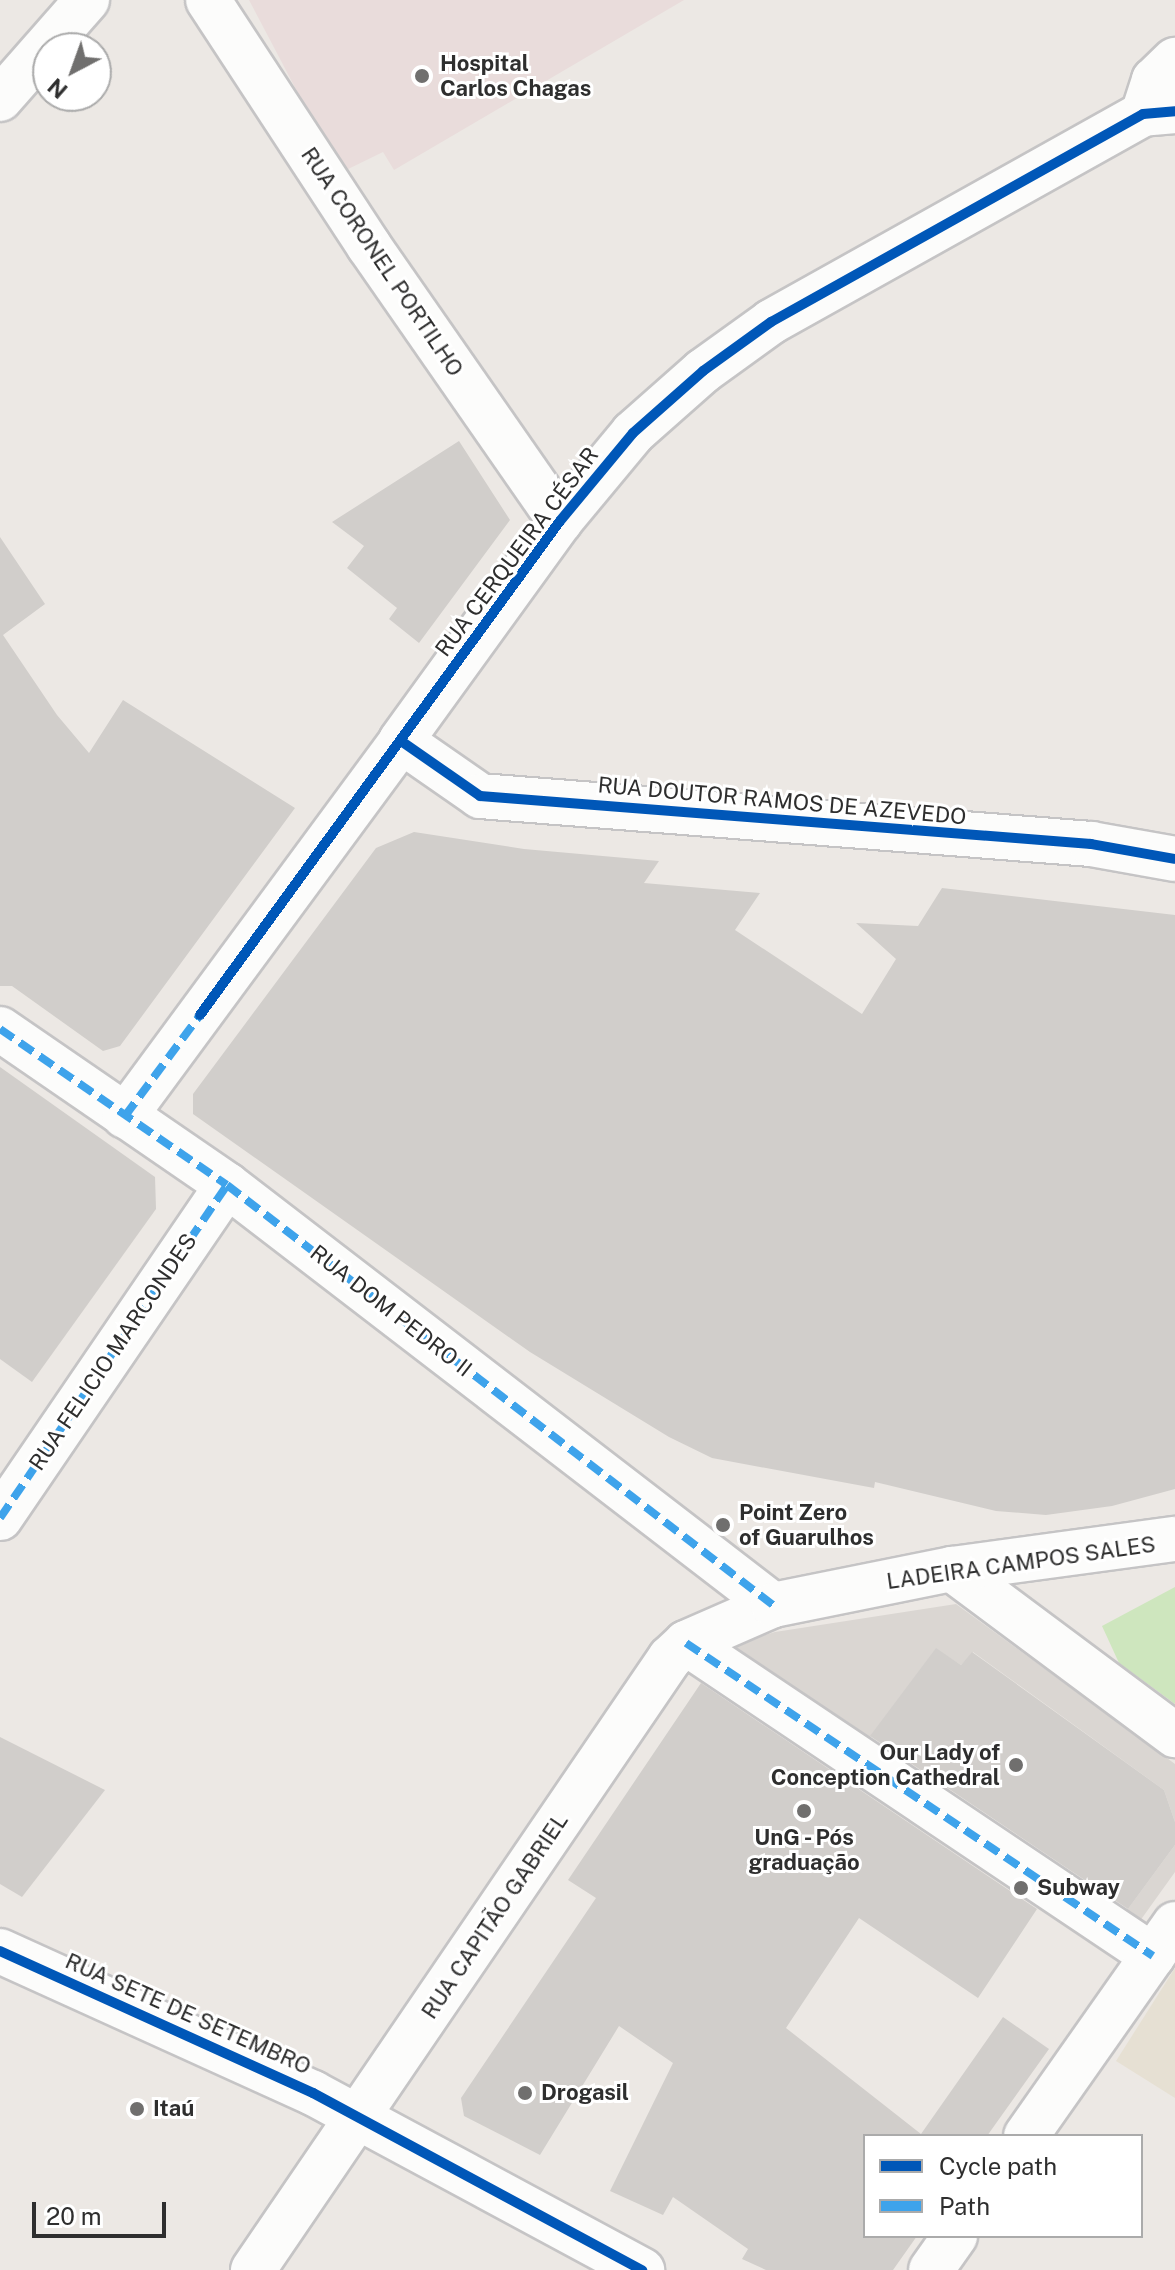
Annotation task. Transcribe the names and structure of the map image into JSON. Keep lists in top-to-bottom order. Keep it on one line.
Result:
{"streets":{"street":["RUA CORONEL PORTILHO","RUA CERQUEIRA CÉSAR","RUA DOUTOR RAMOS DE AZEVEDO","RUA DOM PEDRO II","RUA FELICIO MARCONDES","LADEIRA CAMPOS SALES","RUA CAPITÃO GABRIEL","RUA SETE DE SETEMBRO"]},"crossings":[["RUA CORONEL PORTILHO","RUA CERQUEIRA CÉSAR"],["RUA CERQUEIRA CÉSAR","RUA DOUTOR RAMOS DE AZEVEDO"],["RUA CERQUEIRA CÉSAR","RUA DOM PEDRO II"],["RUA DOM PEDRO II","RUA FELICIO MARCONDES"],["RUA DOM PEDRO II","LADEIRA CAMPOS SALES"],["RUA DOM PEDRO II","RUA CAPITÃO GABRIEL"],["LADEIRA CAMPOS SALES","RUA CAPITÃO GABRIEL"],["RUA CAPITÃO GABRIEL","RUA SETE DE SETEMBRO"]],"places":["Hospital Carlos Chagas","Point Zero of Guarulhos","Our Lady of Conception Cathedral","UnG - Pós graduação","Subway","Drogasil","Itaú"],"legend":["Cycle path","Path"],"scale_bar":"20 m","north":"bottom left"}
